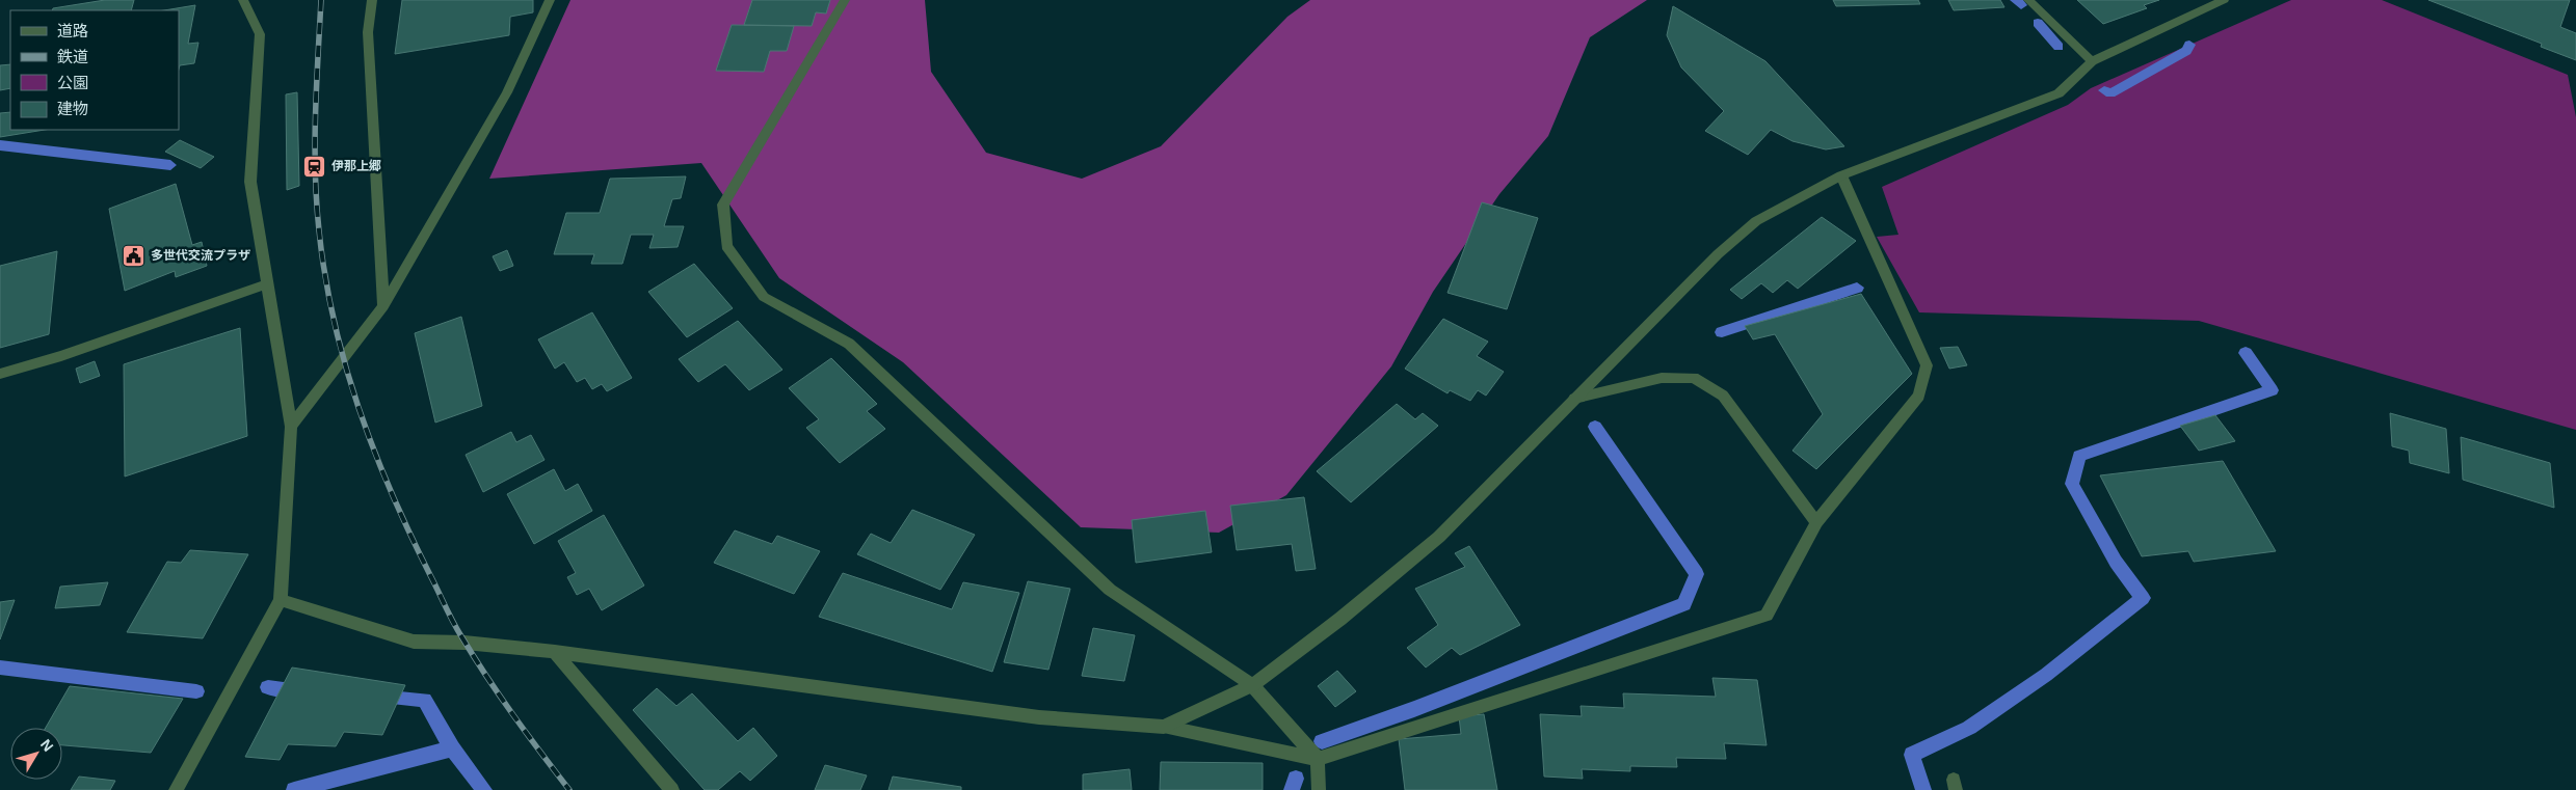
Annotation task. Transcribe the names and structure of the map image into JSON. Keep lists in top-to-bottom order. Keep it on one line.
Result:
{"places":{"station":["伊那上郷"],"public building":["多世代交流プラザ"]},"legend":["道路","鉄道","公園","建物"],"north":"top right"}
